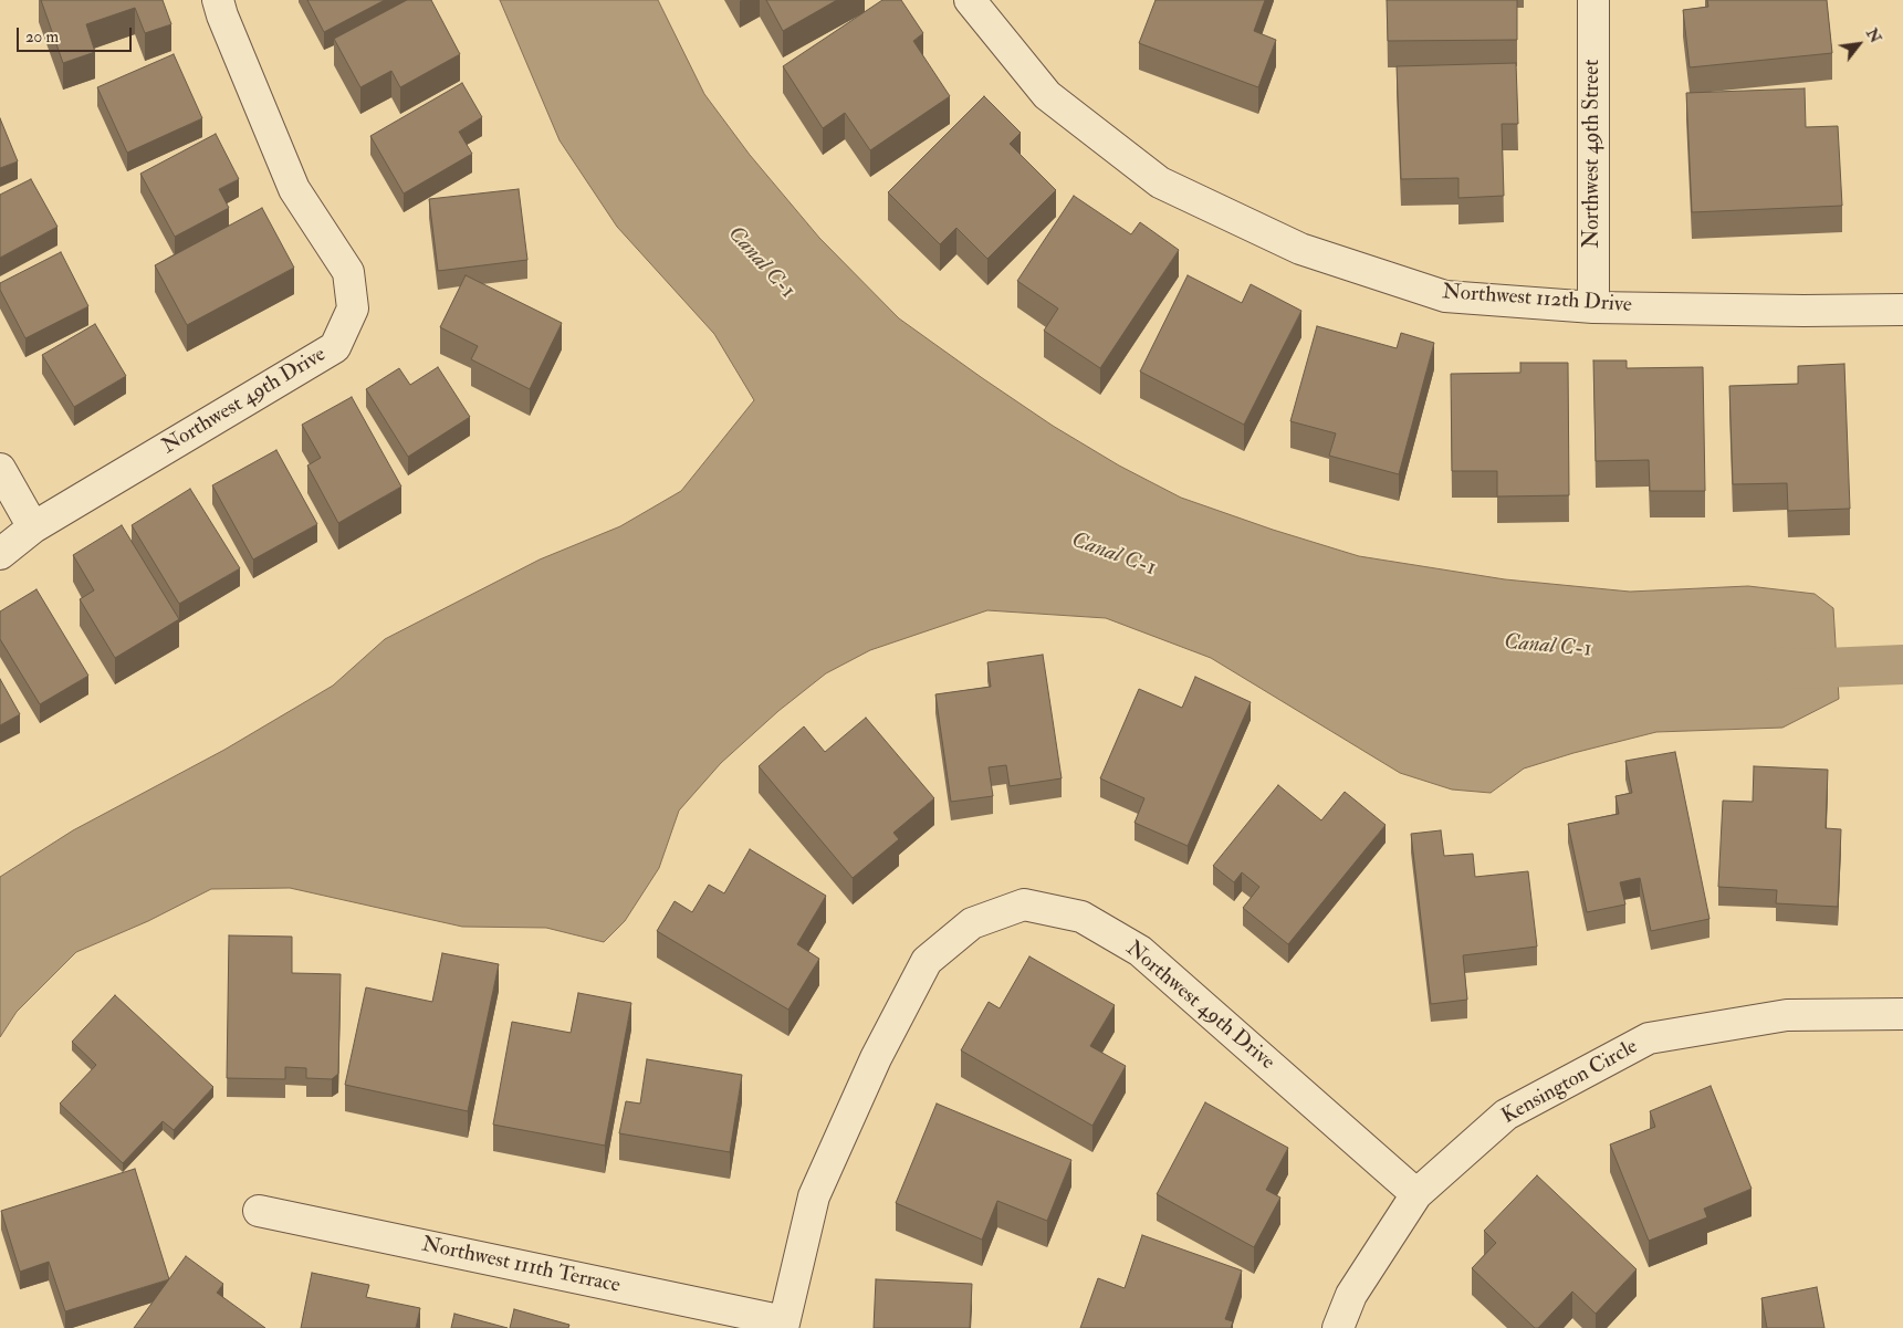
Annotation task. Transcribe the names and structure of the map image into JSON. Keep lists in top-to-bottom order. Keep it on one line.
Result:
{"streets":{"street":["Northwest 49th Street","Northwest 112th Drive","Northwest 49th Drive","Kensington Circle","Northwest 111th Terrace"]},"crossings":[["Northwest 49th Street","Northwest 112th Drive"],["Northwest 49th Drive","Kensington Circle"],["Northwest 49th Drive","Northwest 111th Terrace"]],"water":["Canal C-1"],"scale_bar":"20 m","north":"top right"}
